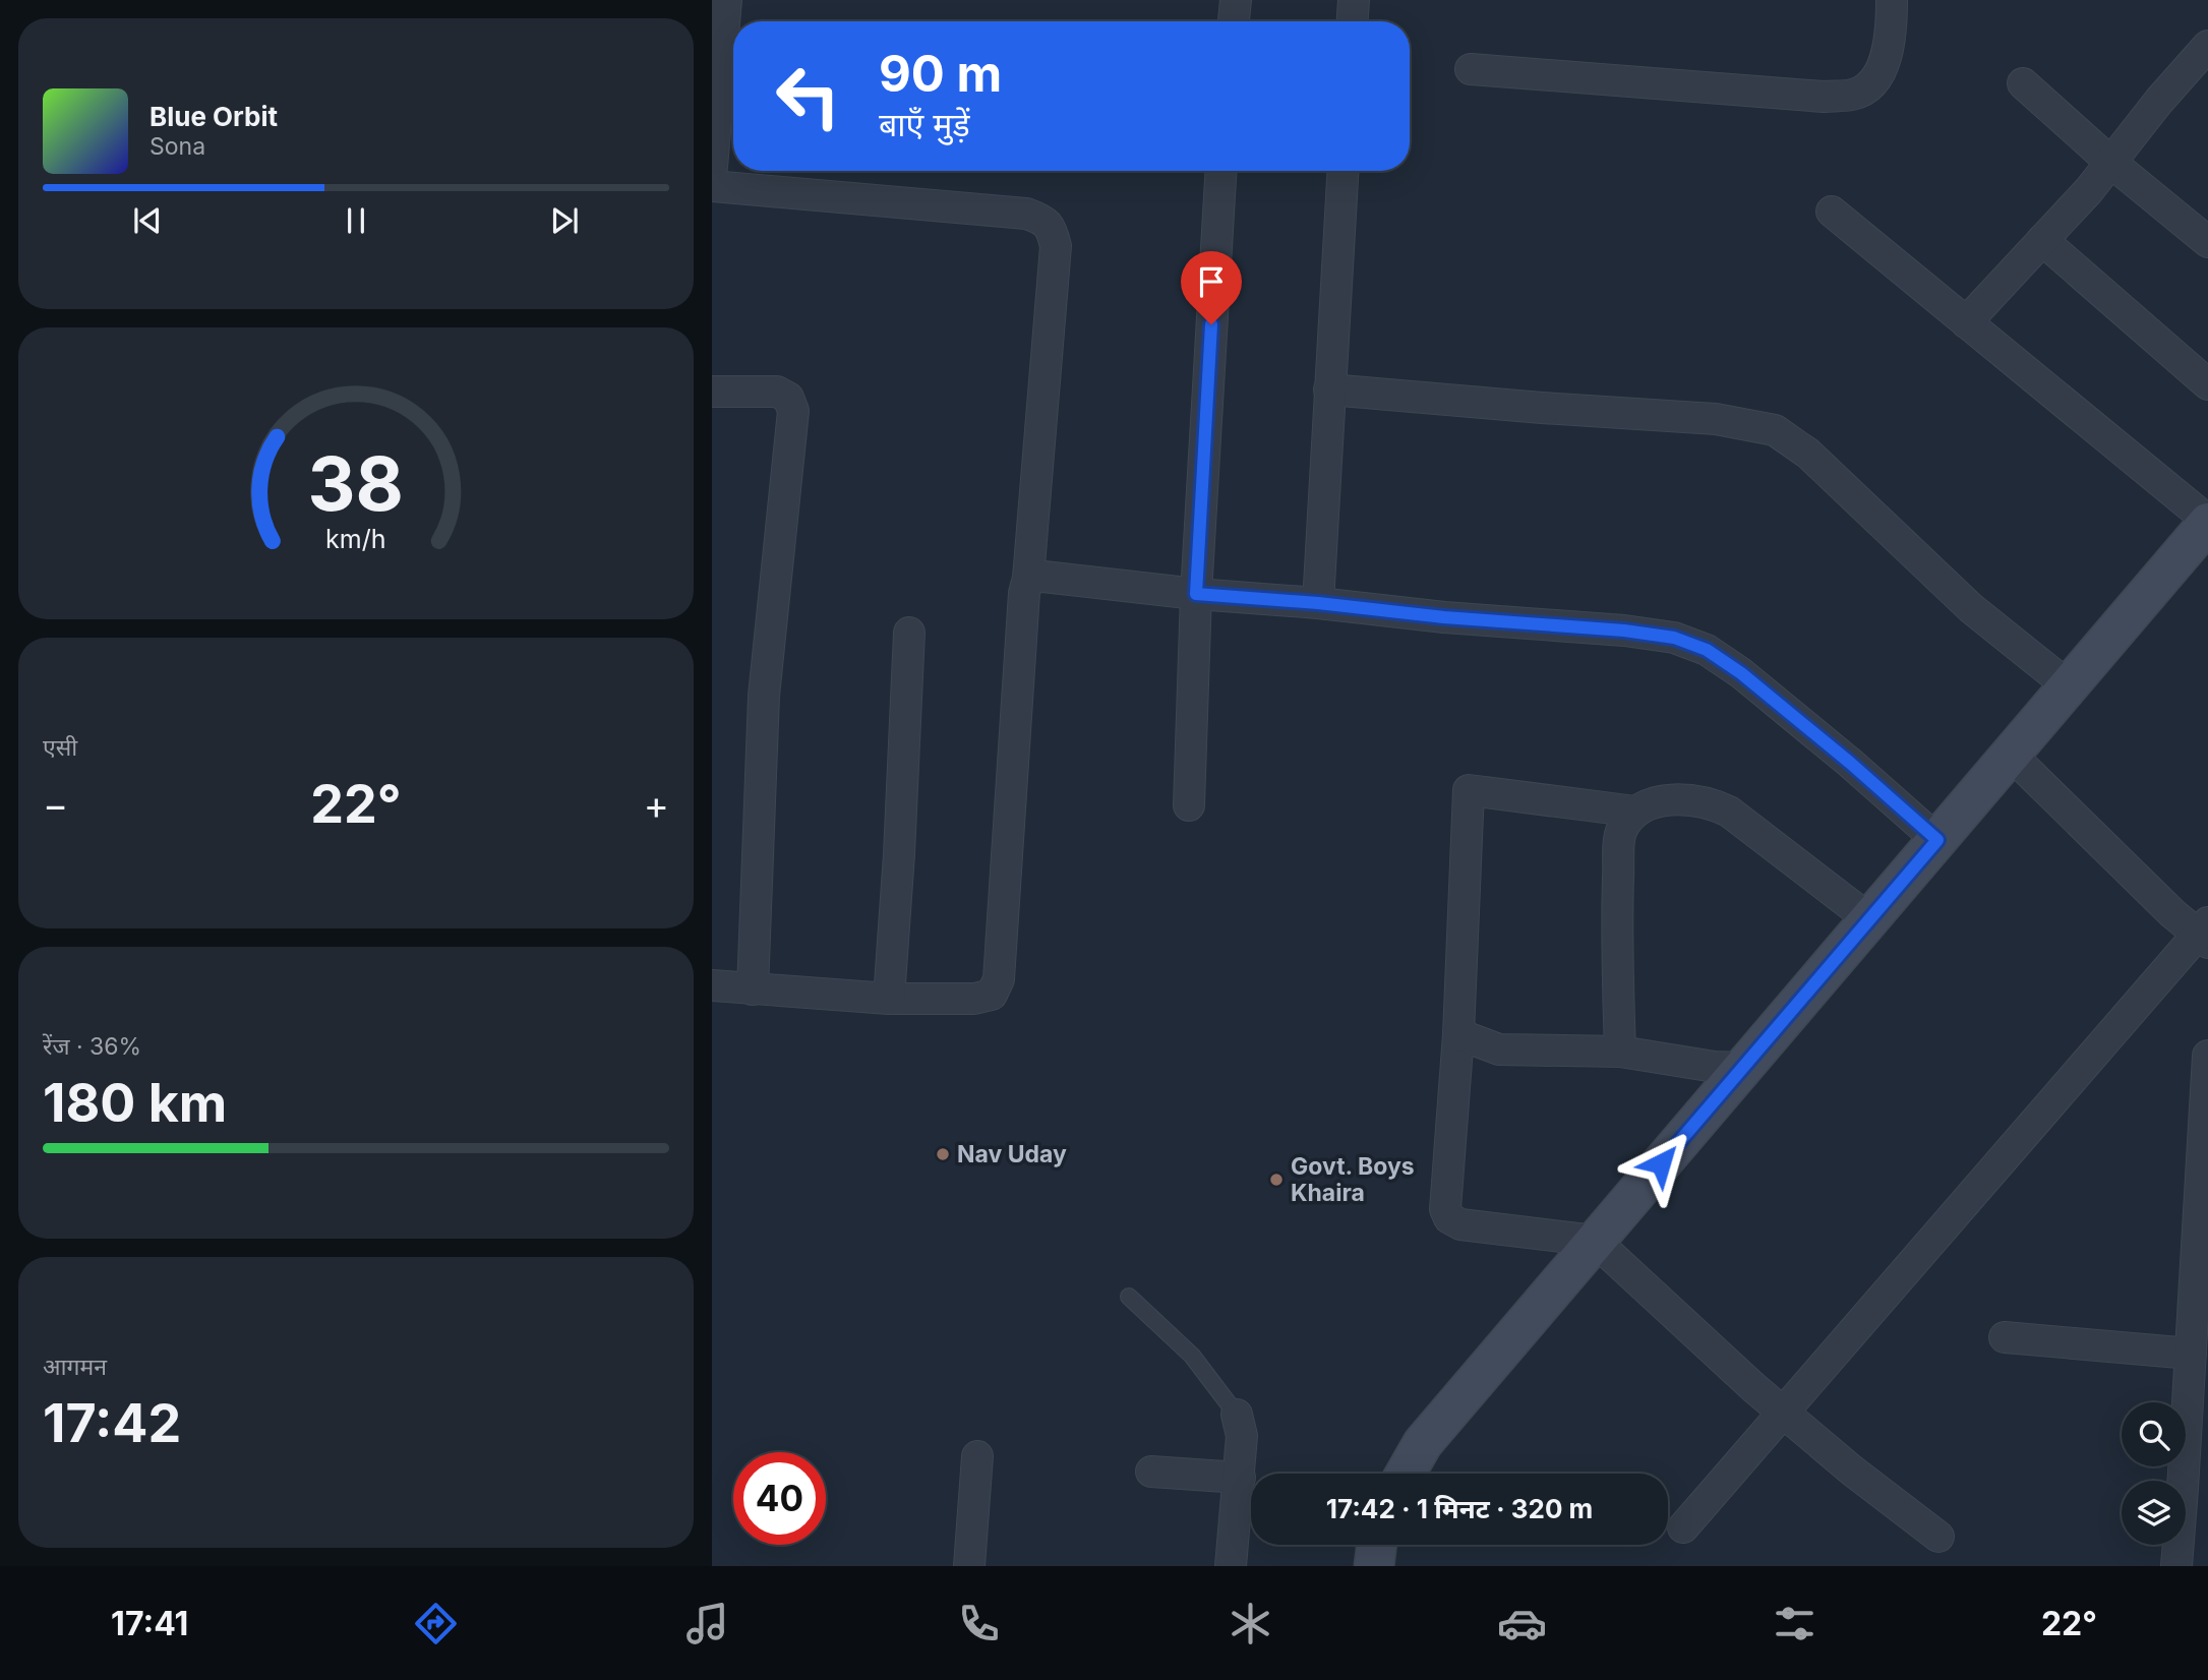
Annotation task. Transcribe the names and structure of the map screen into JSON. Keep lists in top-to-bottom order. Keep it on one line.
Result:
{"places":["Nav Uday","Govt. Boys Khaira"],"page":{"turn":["90 m","बाएँ मुड़ें"],"song":["Blue Orbit","Sona"],"tile":["एसी",["रेंज · 36%","180 km"],["आगमन","17:42"]],"heat":["−","22°","+"],"limit":"40","trip":"17:42 · 1 मिनट · 320 m","tabs":["17:41","22°"],"gauge":["38","km/h"]}}
